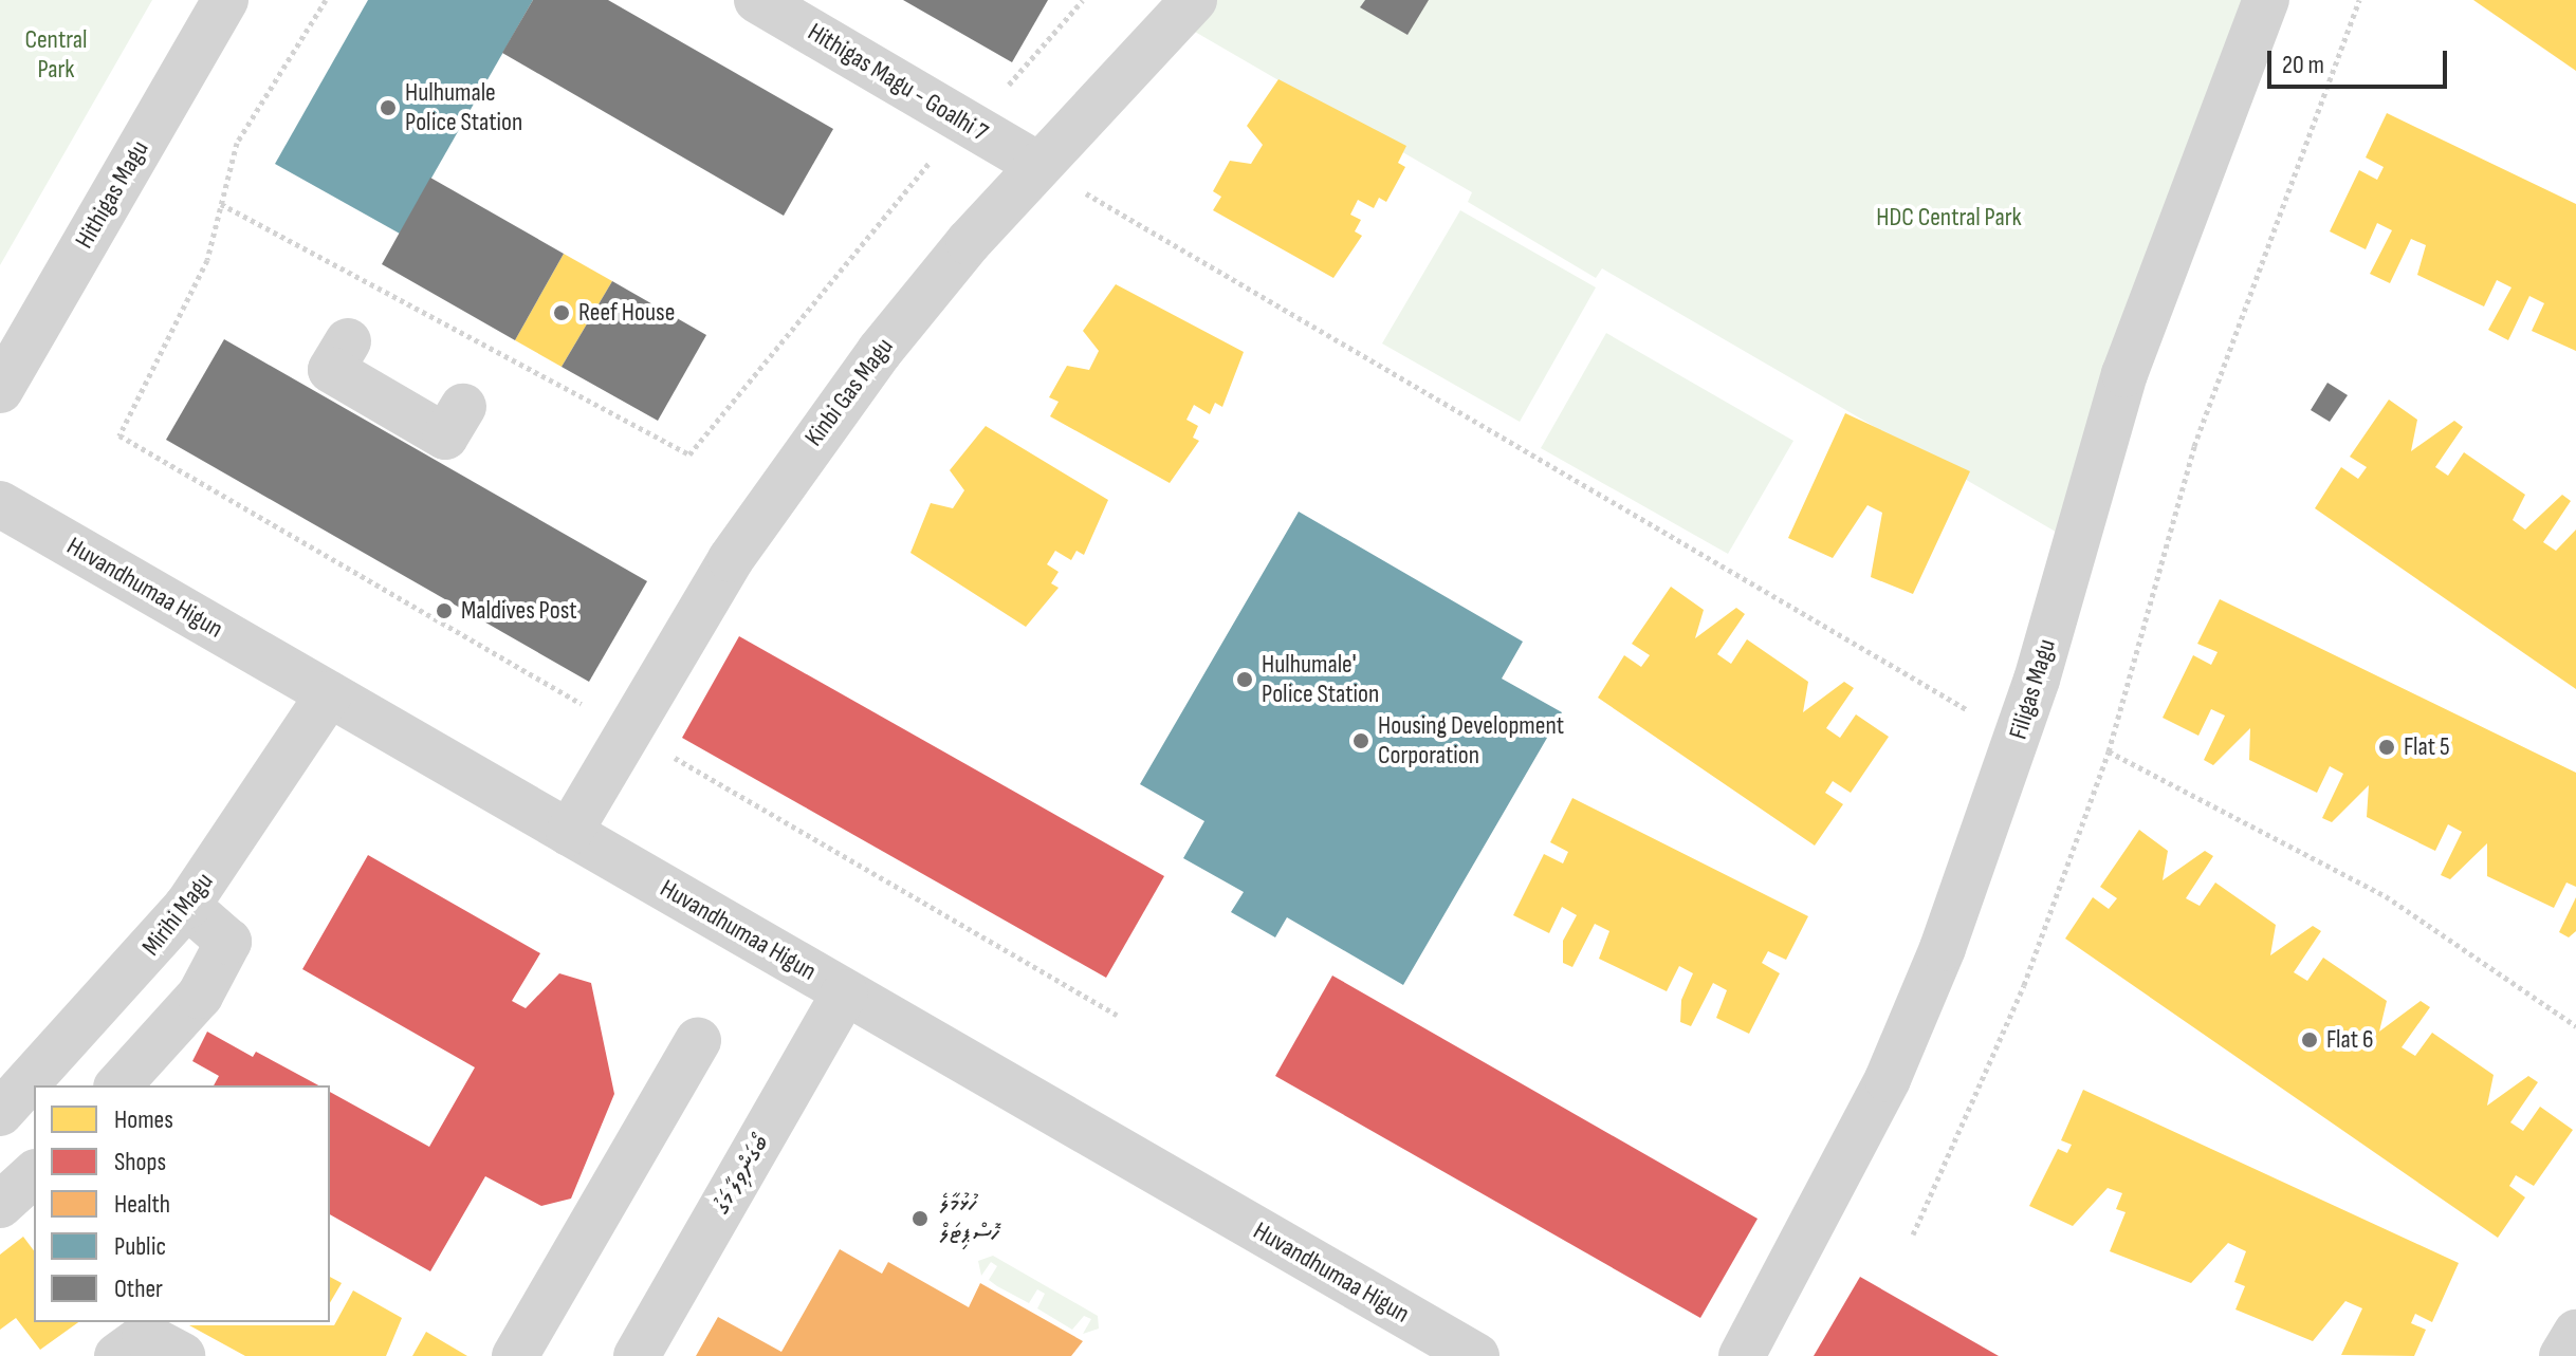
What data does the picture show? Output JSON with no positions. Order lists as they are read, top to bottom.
{
  "streets": {
    "street": [
      "Hithigas Magu - Goalhi 7",
      "Hithigas Magu",
      "Kinbi Gas Magu",
      "Huvandhumaa Higun",
      "Filigas Magu",
      "Mirihi Magu",
      "ބޯގަންވިލާ މަގު"
    ]
  },
  "crossings": [
    ["Hithigas Magu - Goalhi 7", "Kinbi Gas Magu"],
    ["Kinbi Gas Magu", "Huvandhumaa Higun"],
    ["Huvandhumaa Higun", "Mirihi Magu"],
    ["Huvandhumaa Higun", "ބޯގަންވިލާ މަގު"]
  ],
  "parks": ["Central Park", "HDC Central Park"],
  "places": [
    "Hulhumale Police Station",
    "Reef House",
    "Maldives Post",
    "Hulhumale' Police Station",
    "Housing Development Corporation",
    "Flat 5",
    "Flat 6",
    "ހުޅުމާލެ ހޮސްޕިޓަލް"
  ],
  "legend": [
    "Homes",
    "Shops",
    "Health",
    "Public",
    "Other"
  ],
  "scale_bar": "20 m"
}
